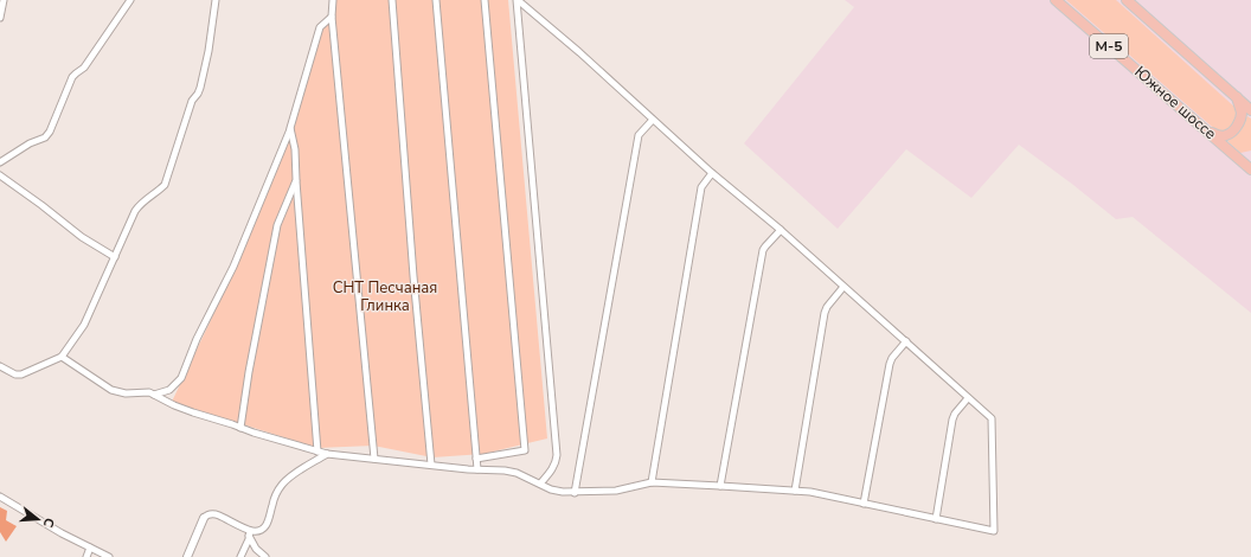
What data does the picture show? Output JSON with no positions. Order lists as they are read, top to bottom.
{
  "streets": {
    "main road": ["М-5", "Южное шоссе"]
  },
  "parks": ["СНТ Песчаная Глинка"],
  "north": "right"
}
